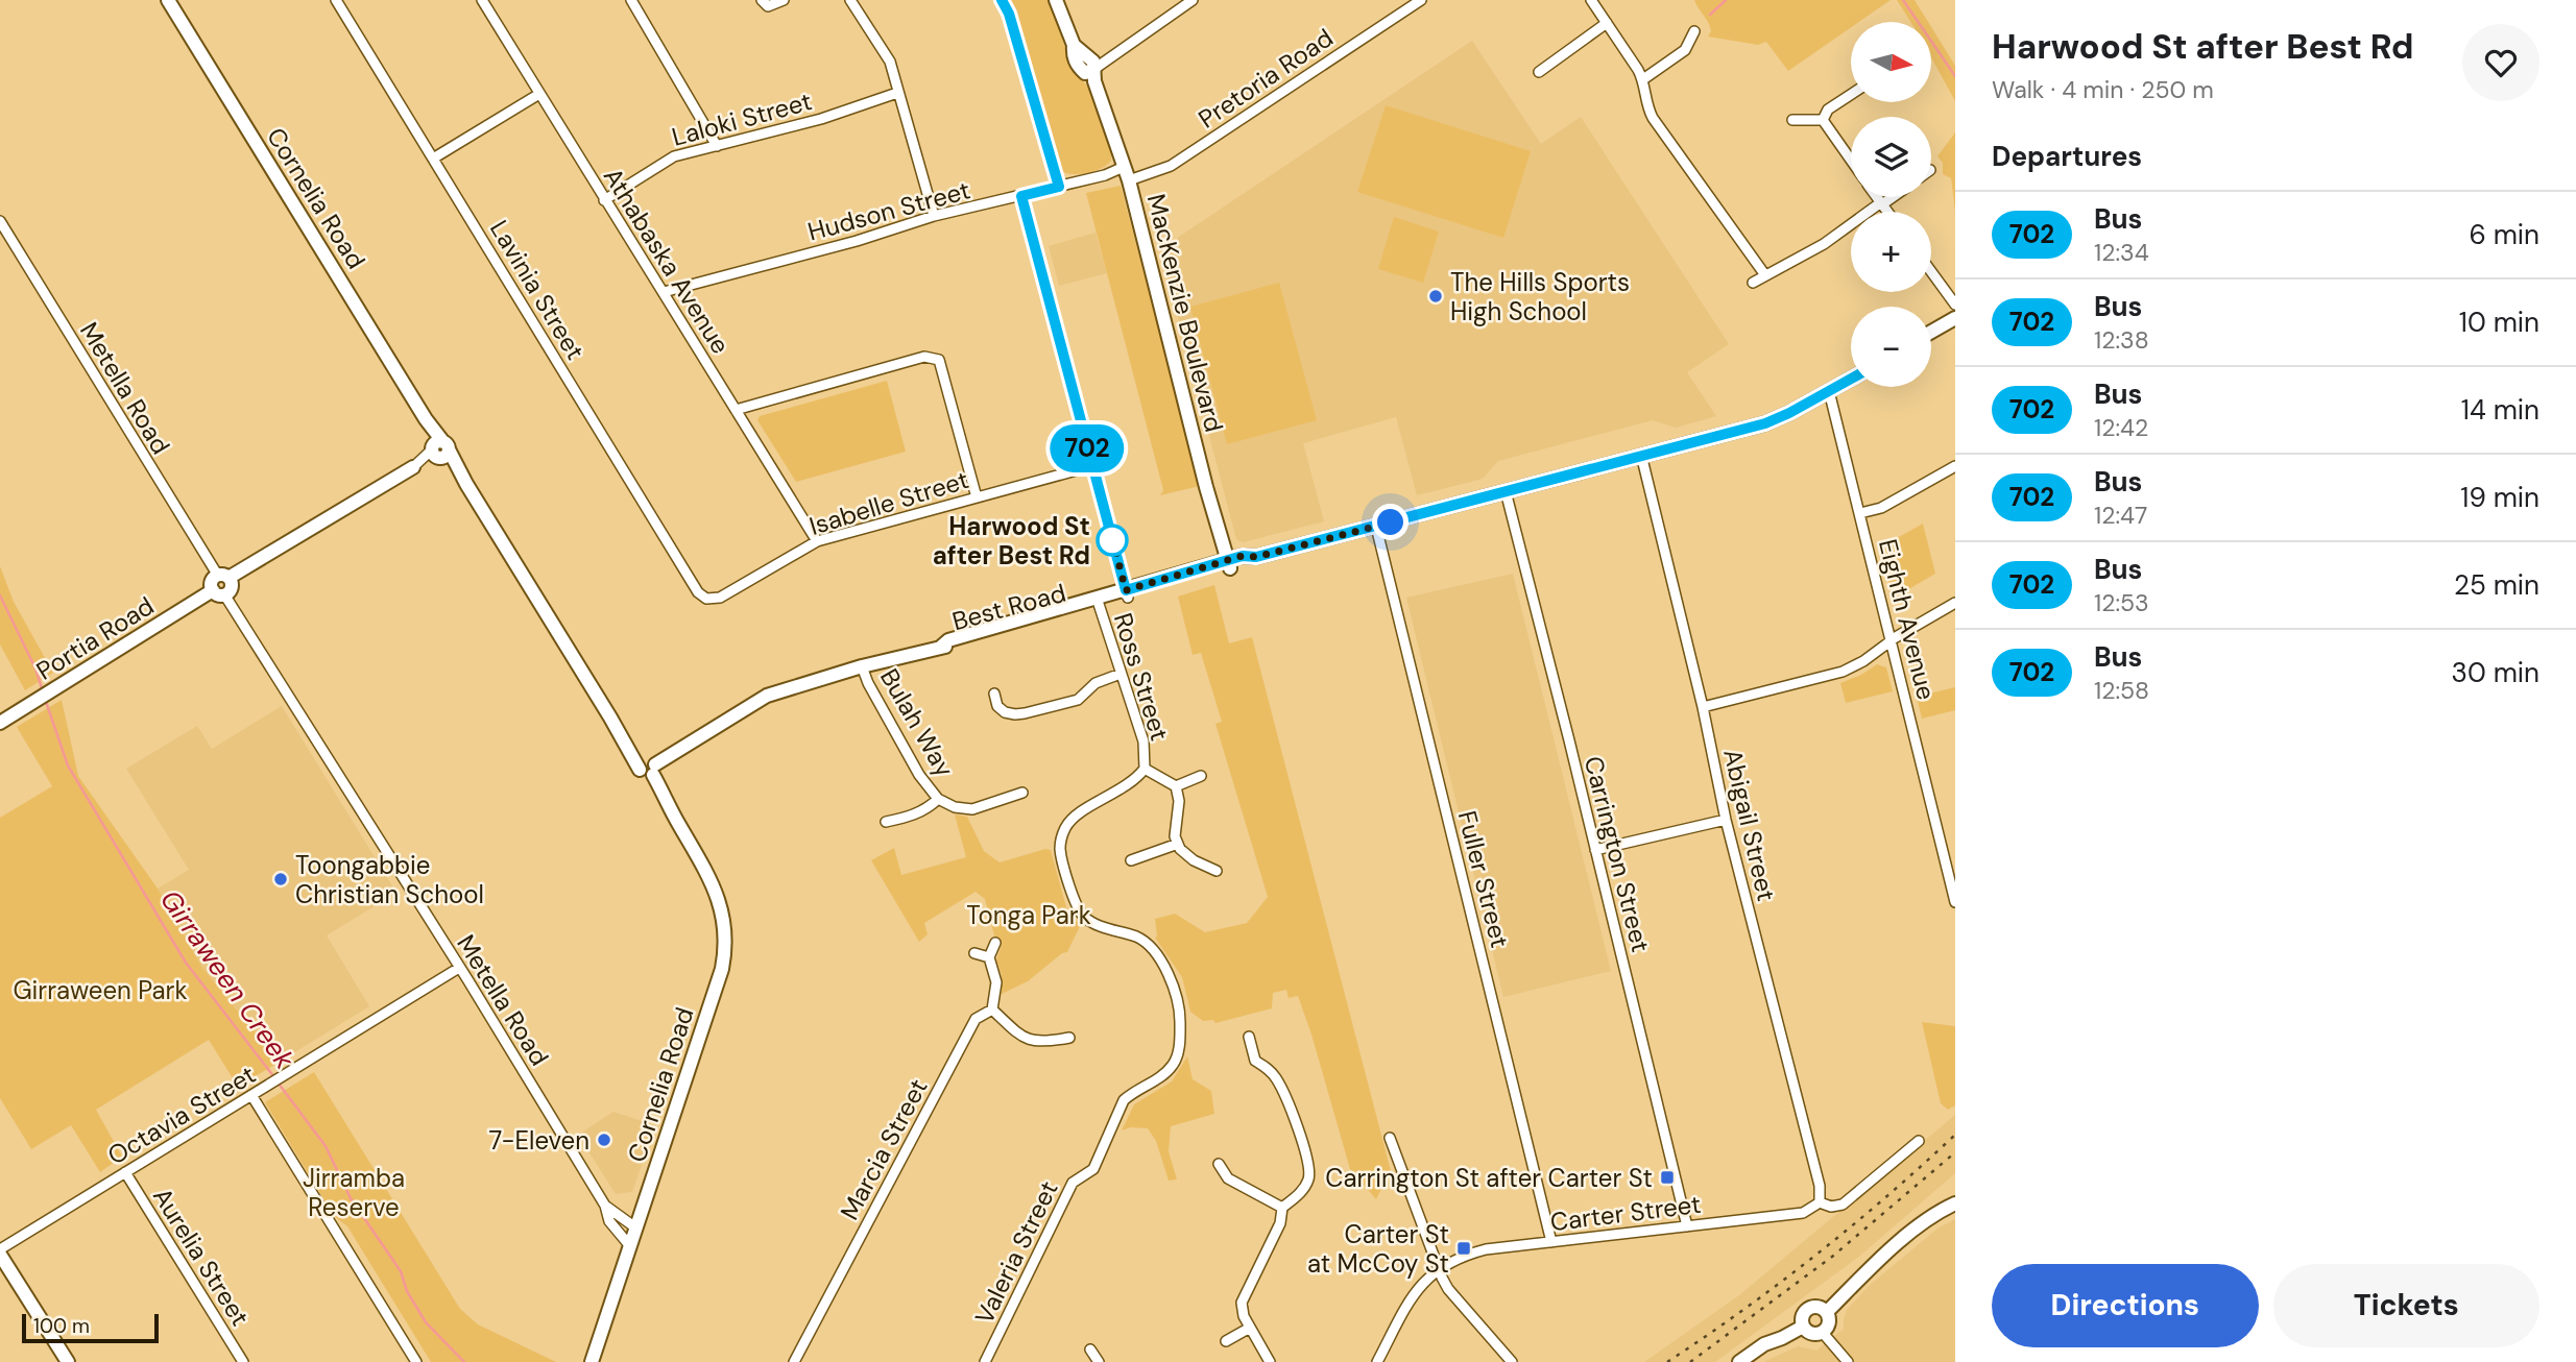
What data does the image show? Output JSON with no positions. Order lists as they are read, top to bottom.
{
  "streets": {
    "main road": [
      "Cornelia Road",
      "MacKenzie Boulevard",
      "Best Road",
      "Portia Road"
    ],
    "street": [
      "Pretoria Road",
      "Laloki Street",
      "Hudson Street",
      "Athabaska Avenue",
      "Lavinia Street",
      "Metella Road",
      "Isabelle Street",
      "Eighth Avenue",
      "Ross Street",
      "Bulah Way",
      "Abigail Street",
      "Carrington Street",
      "Fuller Street",
      "Octavia Street",
      "Marcia Street",
      "Carter Street",
      "Valeria Street",
      "Aurelia Street"
    ]
  },
  "crossings": [
    ["Pretoria Road", "Hudson Street"],
    ["Pretoria Road", "MacKenzie Boulevard"],
    ["Laloki Street", "Athabaska Avenue"],
    ["Cornelia Road", "Metella Road"],
    ["Cornelia Road", "Best Road"],
    ["Hudson Street", "Athabaska Avenue"],
    ["Hudson Street", "MacKenzie Boulevard"],
    ["Athabaska Avenue", "Isabelle Street"],
    ["Lavinia Street", "Isabelle Street"],
    ["MacKenzie Boulevard", "Best Road"],
    ["Metella Road", "Portia Road"],
    ["Metella Road", "Octavia Street"],
    ["Best Road", "Eighth Avenue"],
    ["Best Road", "Ross Street"],
    ["Best Road", "Bulah Way"],
    ["Best Road", "Abigail Street"],
    ["Best Road", "Carrington Street"],
    ["Best Road", "Fuller Street"],
    ["Ross Street", "Valeria Street"],
    ["Abigail Street", "Carter Street"],
    ["Carrington Street", "Carter Street"],
    ["Fuller Street", "Carter Street"],
    ["Octavia Street", "Aurelia Street"]
  ],
  "water": ["Girraween Creek"],
  "parks": ["Tonga Park", "Girraween Park", "Jirramba Reserve"],
  "places": {
    "other": [
      "The Hills Sports High School",
      "Harwood St after Best Rd",
      "Toongabbie Christian School",
      "7-Eleven"
    ],
    "transit": ["Carrington St after Carter St", "Carter St at McCoy St"]
  },
  "lines": ["bus line 702"],
  "scale_bar": "100 m",
  "north": "right",
  "page": {
    "on_map": "702",
    "heading": [
      ["Harwood St after Best Rd", "Walk · 4 min · 250 m"],
      "Departures"
    ],
    "map_buttons": ["+", "−"],
    "list": [
      {
        "mark": "702",
        "name": "Bus",
        "note": "12:34",
        "value": "6 min"
      },
      {
        "mark": "702",
        "name": "Bus",
        "note": "12:38",
        "value": "10 min"
      },
      {
        "mark": "702",
        "name": "Bus",
        "note": "12:42",
        "value": "14 min"
      },
      {
        "mark": "702",
        "name": "Bus",
        "note": "12:47",
        "value": "19 min"
      },
      {
        "mark": "702",
        "name": "Bus",
        "note": "12:53",
        "value": "25 min"
      },
      {
        "mark": "702",
        "name": "Bus",
        "note": "12:58",
        "value": "30 min"
      }
    ],
    "buttons": ["Directions", "Tickets"],
    "scale": "100 m"
  }
}
